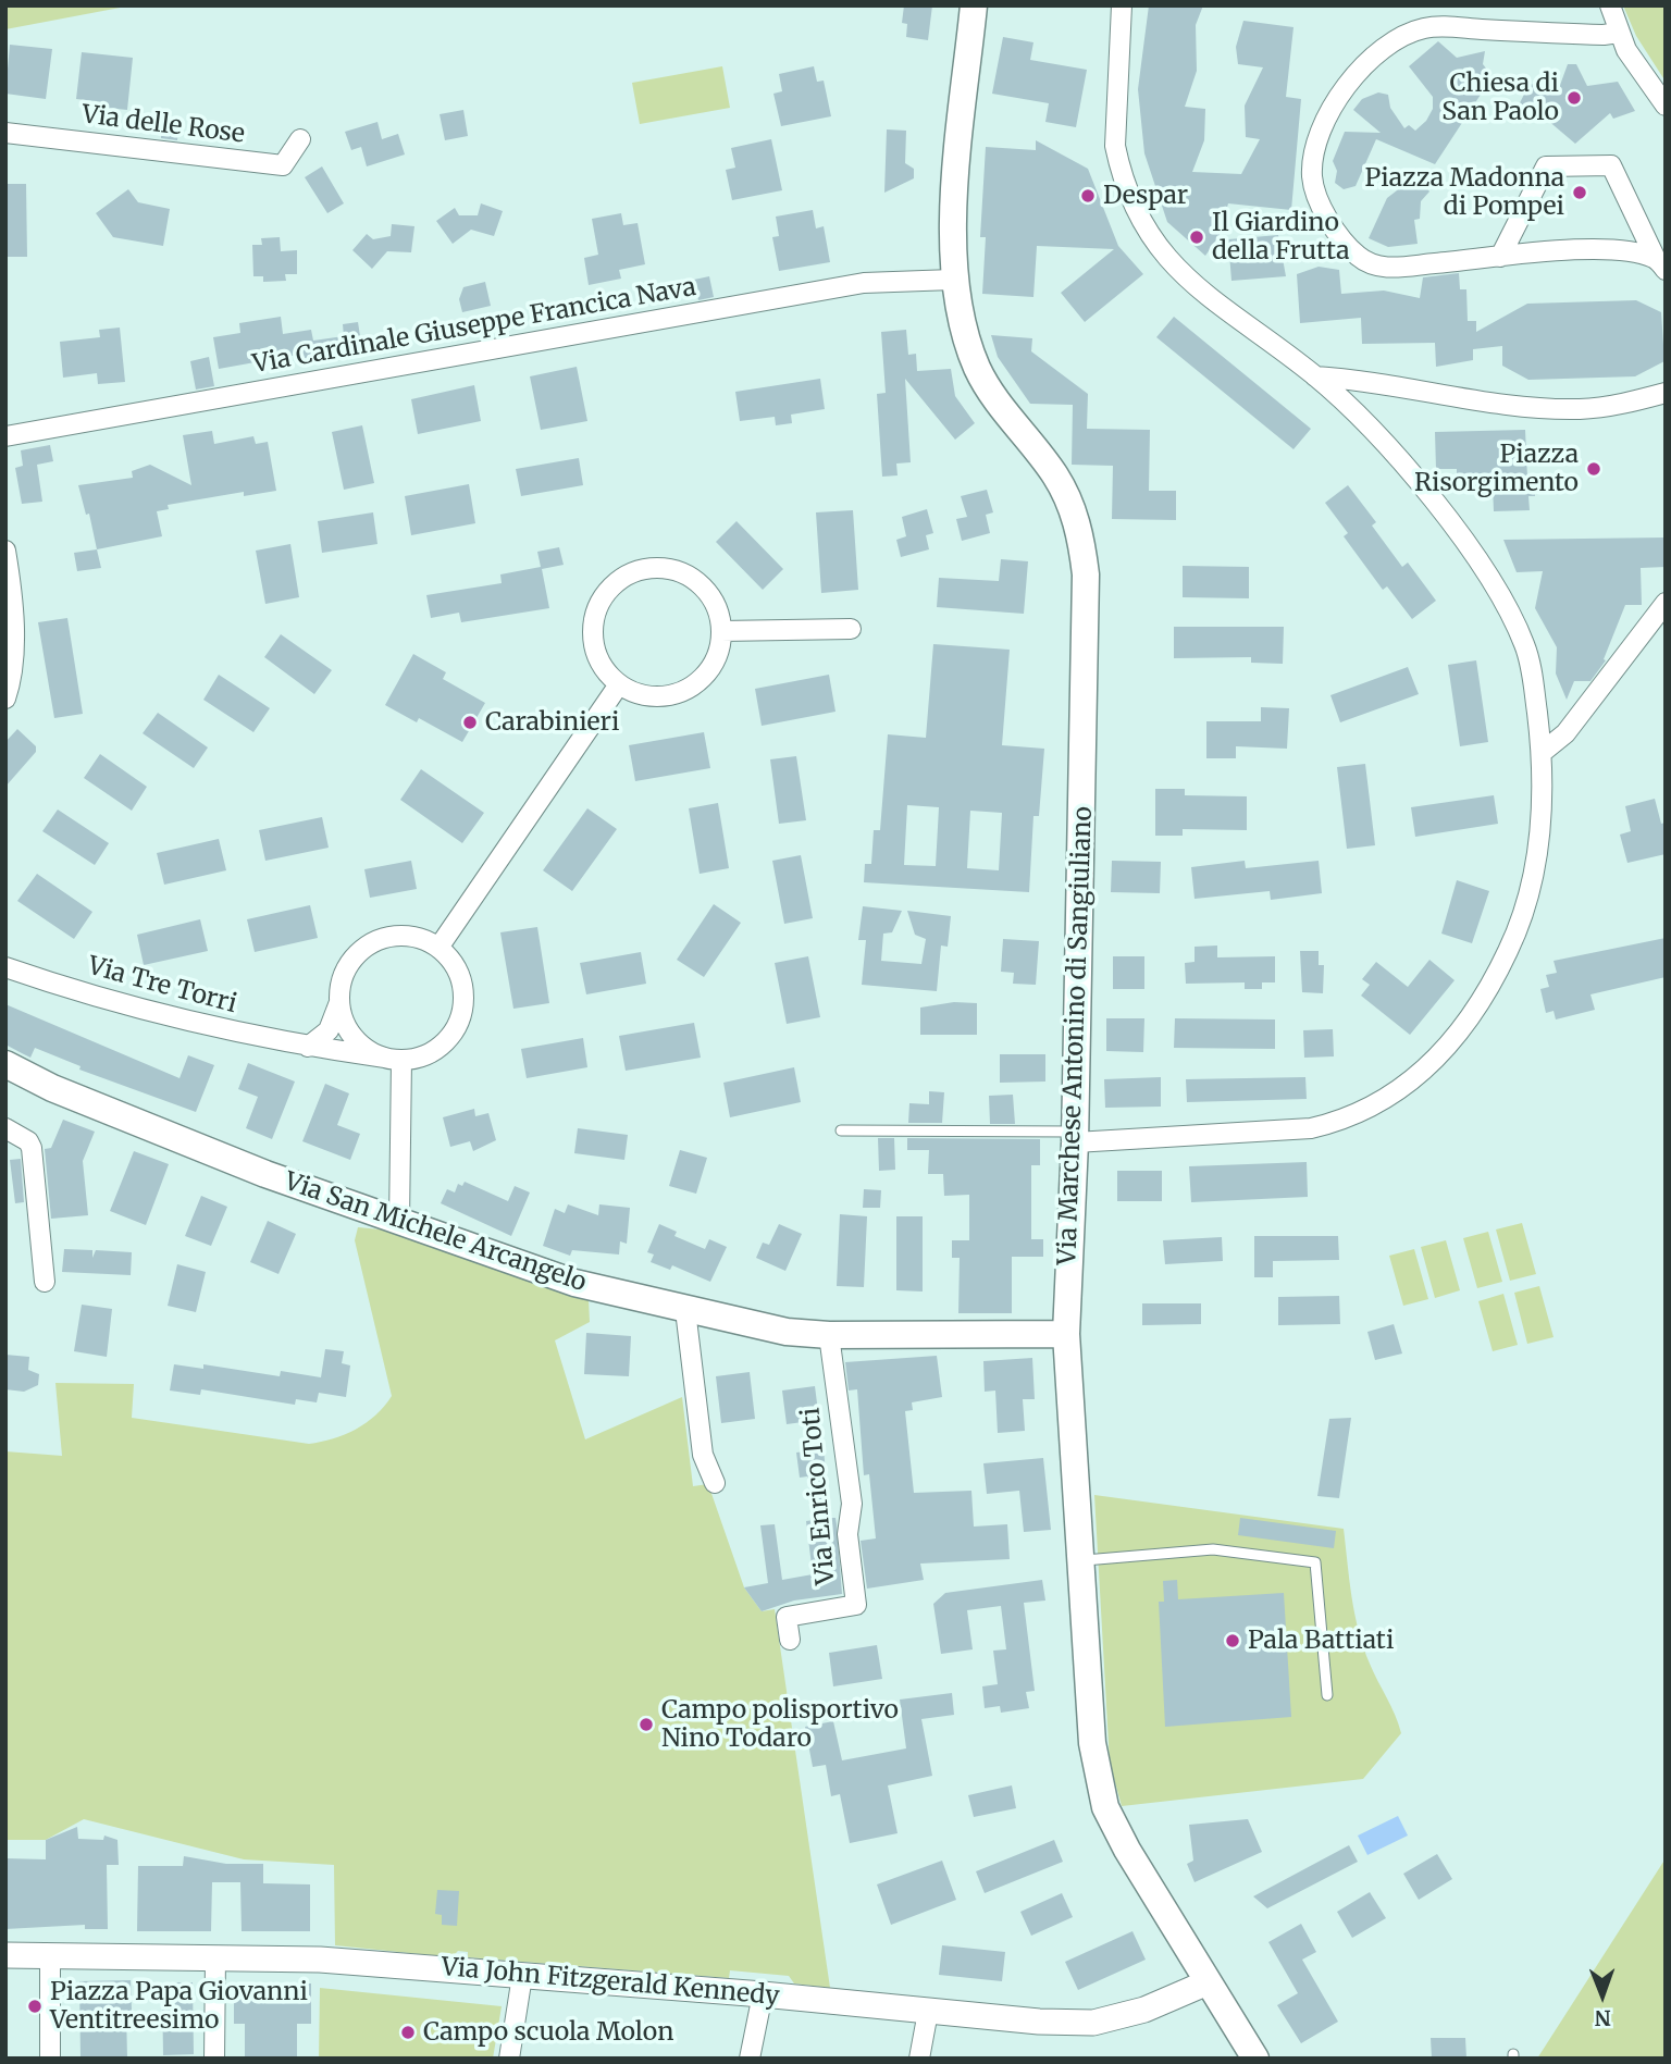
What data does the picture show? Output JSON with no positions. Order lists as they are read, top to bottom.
{
  "streets": {
    "main road": ["Via Marchese Antonino di Sangiuliano", "Via San Michele Arcangelo"],
    "street": [
      "Via delle Rose",
      "Via Cardinale Giuseppe Francica Nava",
      "Via Tre Torri",
      "Via Enrico Toti",
      "Via John Fitzgerald Kennedy"
    ]
  },
  "crossings": [
    ["Via Cardinale Giuseppe Francica Nava", "Via Marchese Antonino di Sangiuliano"],
    ["Via Marchese Antonino di Sangiuliano", "Via San Michele Arcangelo"],
    ["Via Marchese Antonino di Sangiuliano", "Via John Fitzgerald Kennedy"],
    ["Via San Michele Arcangelo", "Via Enrico Toti"]
  ],
  "places": [
    "Chiesa di San Paolo",
    "Piazza Madonna di Pompei",
    "Despar",
    "Il Giardino della Frutta",
    "Piazza Risorgimento",
    "Carabinieri",
    "Pala Battiati",
    "Campo polisportivo Nino Todaro",
    "Piazza Papa Giovanni Ventitreesimo",
    "Campo scuola Molon"
  ],
  "north": "bottom"
}
